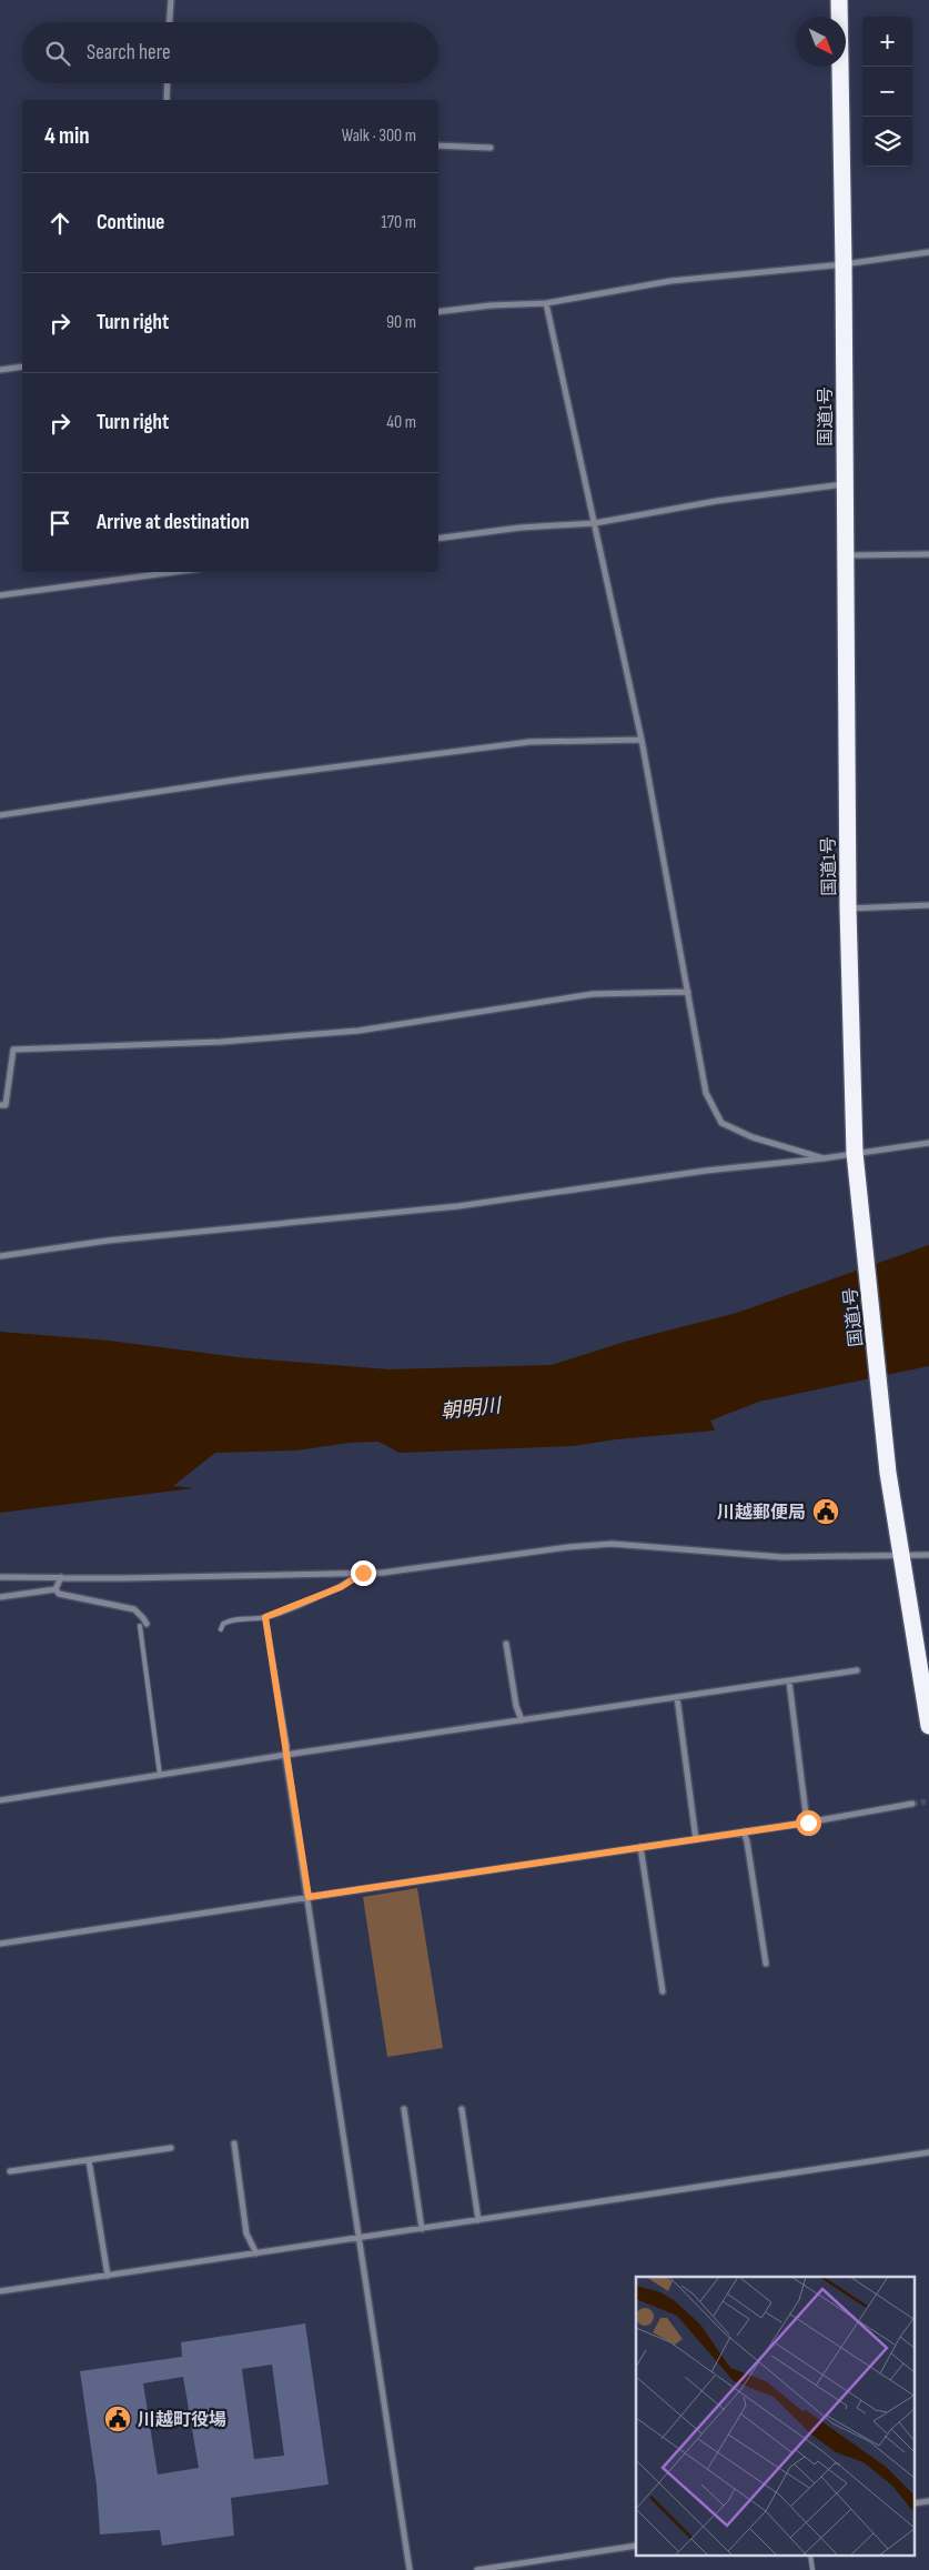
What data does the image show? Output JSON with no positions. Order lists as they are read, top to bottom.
{
  "streets": {
    "highway": ["国道1号"]
  },
  "water": ["朝明川"],
  "places": {
    "public building": ["川越郵便局", "川越町役場"]
  },
  "north": "bottom right",
  "page": {
    "map_buttons": ["+", "−"],
    "search": "Search here",
    "heading": ["4 min", "Walk · 300 m"],
    "list": [
      ["Continue", "170 m"],
      ["Turn right", "90 m"],
      ["Turn right", "40 m"],
      "Arrive at destination"
    ]
  }
}
